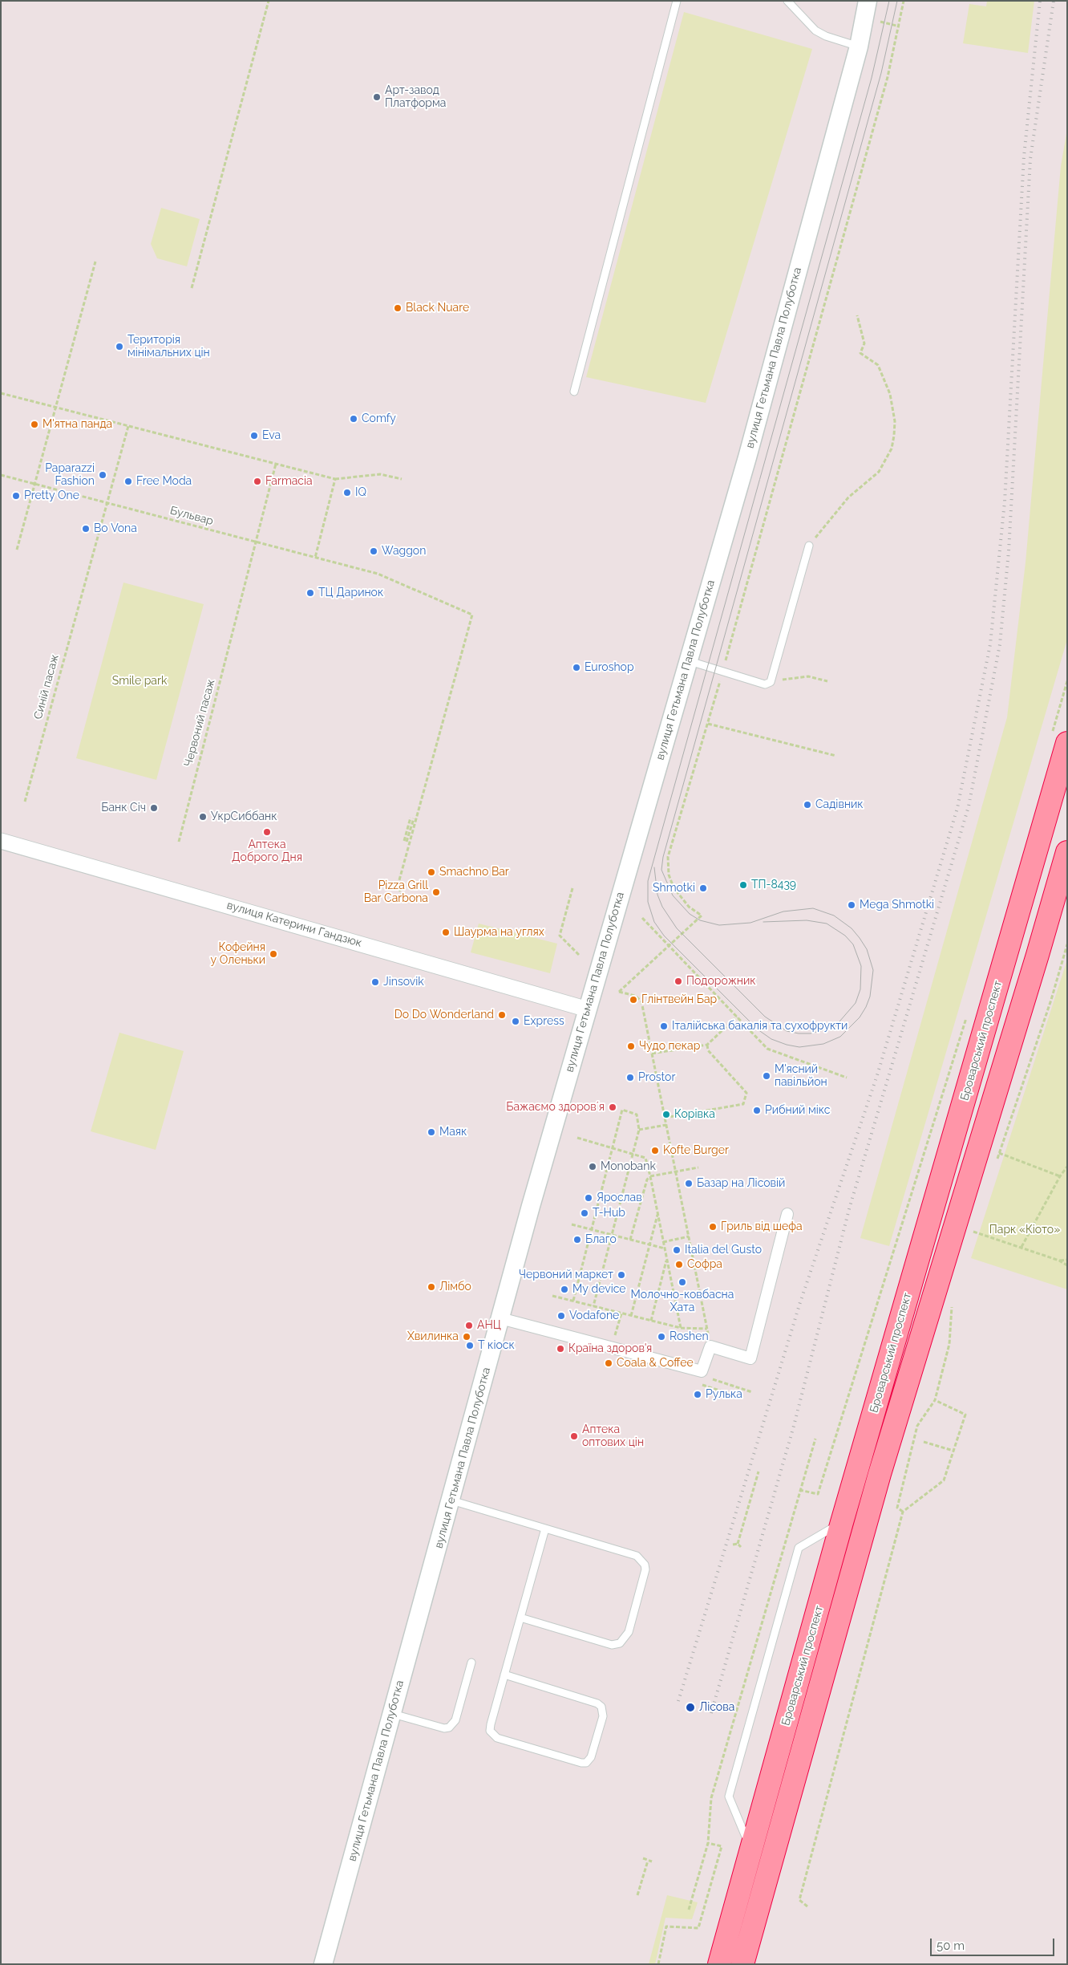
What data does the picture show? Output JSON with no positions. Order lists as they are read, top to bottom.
{
  "streets": {
    "highway": ["Броварський проспект"],
    "street": ["вулиця Гетьмана Павла Полуботка", "вулиця Катерини Гандзюк"],
    "path": ["Бульвар", "Синій пасаж", "Червоний пасаж"]
  },
  "crossings": [
    ["вулиця Гетьмана Павла Полуботка", "вулиця Катерини Гандзюк"],
    ["Бульвар", "Синій пасаж"],
    ["Бульвар", "Червоний пасаж"]
  ],
  "parks": ["Smile park", "Парк «Кіото»"],
  "places": [
    "Арт-завод Платформа",
    "Black Nuare",
    "Територія мінімальних цін",
    "Comfy",
    "М'ятна панда",
    "Eva",
    "Paparazzi Fashion",
    "Free Moda",
    "Farmacia",
    "IQ",
    "Pretty One",
    "Bo Vona",
    "Waggon",
    "ТЦ Даринок",
    "Euroshop",
    "Садівник",
    "Банк Січ",
    "УкрСиббанк",
    "Аптека Доброго Дня",
    "Smachno Bar",
    "ТП-8439",
    "Shmotki",
    "Pizza Grill Bar Carbona",
    "Mega Shmotki",
    "Шаурма на углях",
    "Кофейня у Оленьки",
    "Подорожник",
    "Jinsovik",
    "Глінтвейн Бар",
    "Do Do Wonderland",
    "Express",
    "Італійська бакалія та сухофрукти",
    "Чудо пекар",
    "М'ясний павільйон",
    "Prostor",
    "Бажаємо здоровʼя",
    "Рибний мікс",
    "Корівка",
    "Маяк",
    "Kofte Burger",
    "Monobank",
    "Базар на Лісовій",
    "Ярослав",
    "T-Hub",
    "Гриль від шефа",
    "Благо",
    "Italia del Gusto",
    "Софра",
    "Червоний маркет",
    "Молочно-ковбасна Хата",
    "Лімбо",
    "My device",
    "Vodafone",
    "АНЦ",
    "Хвилинка",
    "Roshen",
    "Т кіоск",
    "Країна здоров'я",
    "Coala & Coffee",
    "Рулька",
    "Аптека оптових цін",
    "Лісова"
  ],
  "scale_bar": "50 m"
}
